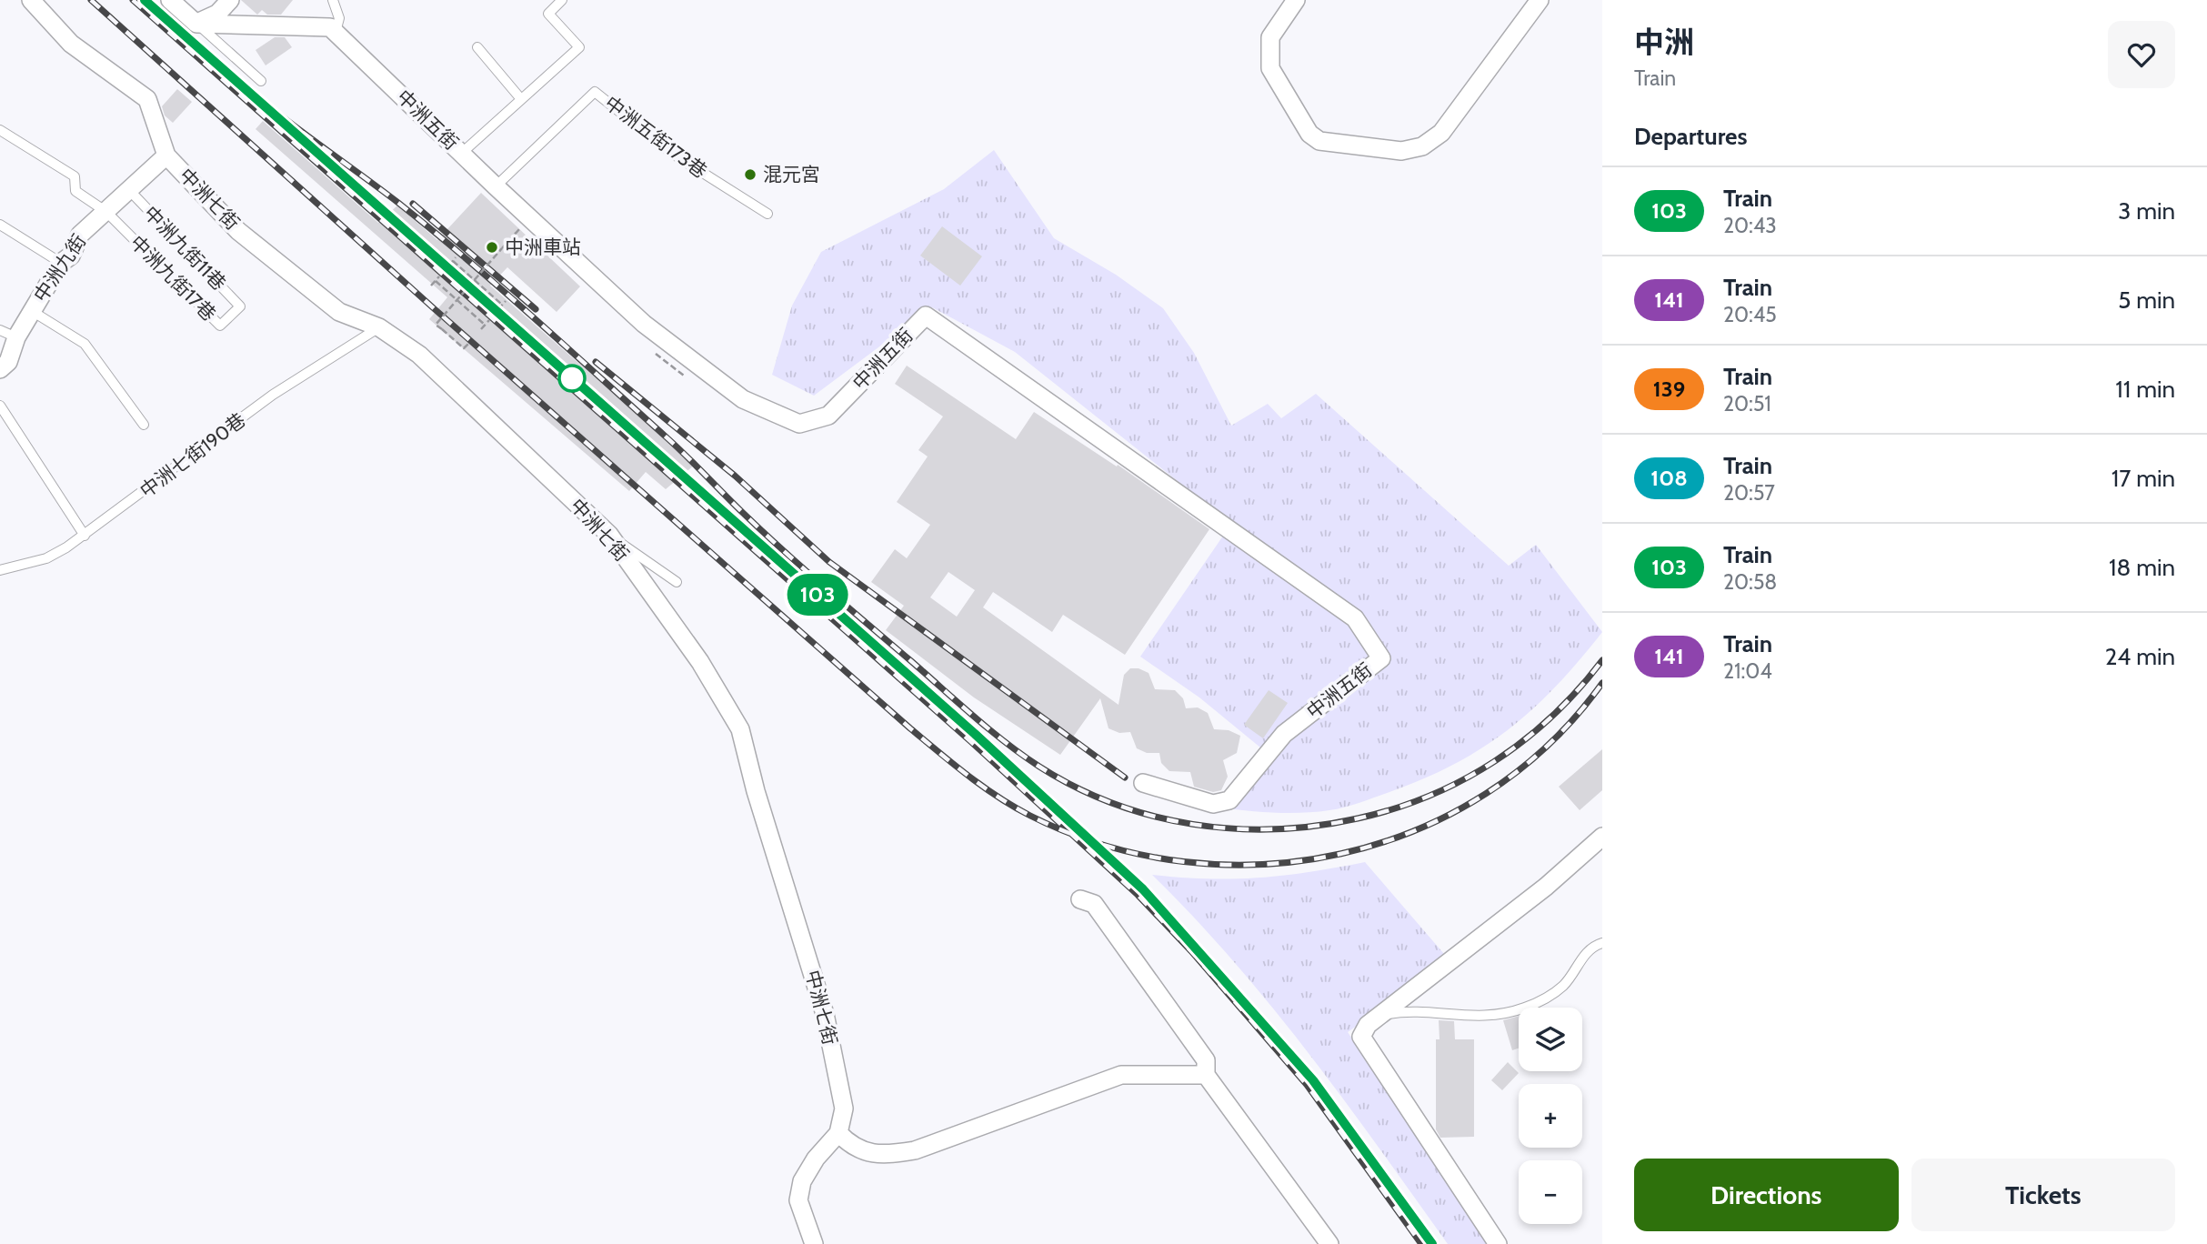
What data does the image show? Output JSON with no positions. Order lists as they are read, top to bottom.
{
  "streets": {
    "street": ["中洲五街", "中洲七街", "中洲九街"],
    "lane": [
      "中洲五街173巷",
      "中洲九街11巷",
      "中洲九街17巷",
      "中洲七街190巷"
    ]
  },
  "crossings": [
    ["中洲五街", "中洲五街173巷"],
    ["中洲七街", "中洲九街"],
    ["中洲七街", "中洲七街190巷"],
    ["中洲九街11巷", "中洲九街"],
    ["中洲九街11巷", "中洲九街17巷"],
    ["中洲九街", "中洲九街17巷"]
  ],
  "places": ["混元宮", "中洲車站"],
  "page": {
    "on_map": "103",
    "heading": [
      ["中洲", "Train"],
      "Departures"
    ],
    "list": [
      {
        "mark": "103",
        "name": "Train",
        "note": "20:43",
        "value": "3 min"
      },
      {
        "mark": "141",
        "name": "Train",
        "note": "20:45",
        "value": "5 min"
      },
      {
        "mark": "139",
        "name": "Train",
        "note": "20:51",
        "value": "11 min"
      },
      {
        "mark": "108",
        "name": "Train",
        "note": "20:57",
        "value": "17 min"
      },
      {
        "mark": "103",
        "name": "Train",
        "note": "20:58",
        "value": "18 min"
      },
      {
        "mark": "141",
        "name": "Train",
        "note": "21:04",
        "value": "24 min"
      }
    ],
    "map_buttons": ["+", "−"],
    "buttons": ["Directions", "Tickets"]
  }
}
